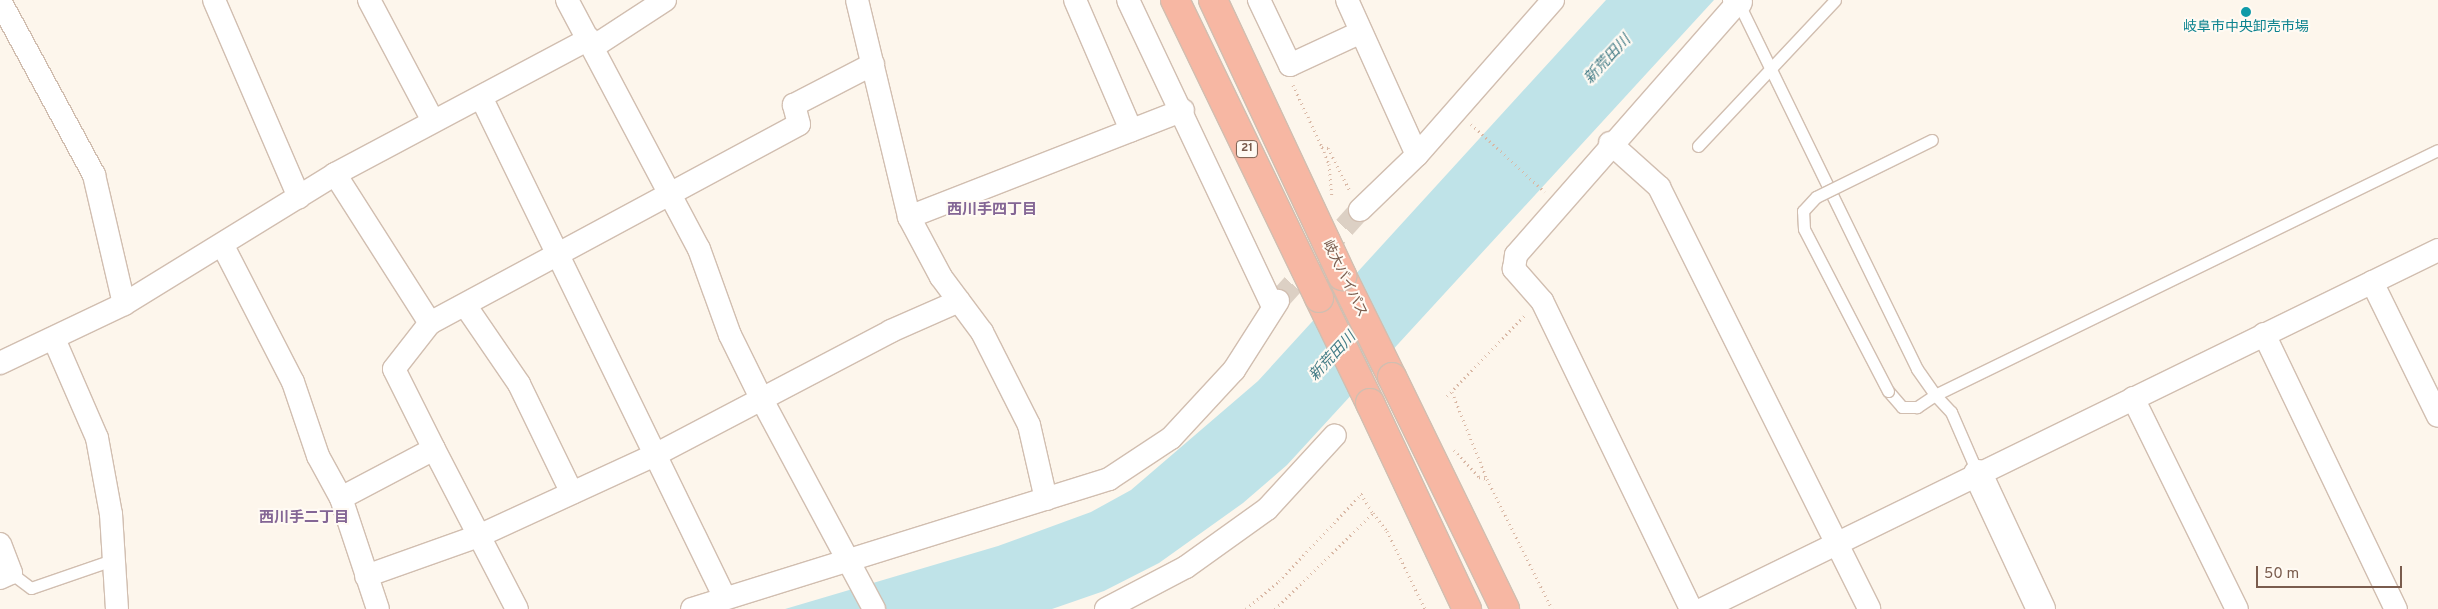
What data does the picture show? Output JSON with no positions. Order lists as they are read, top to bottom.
{
  "streets": {
    "highway": ["21", "岐大バイパス"]
  },
  "districts": ["西川手四丁目", "西川手二丁目"],
  "water": ["新荒田川"],
  "places": ["岐阜市中央卸売市場"],
  "scale_bar": "50 m"
}
